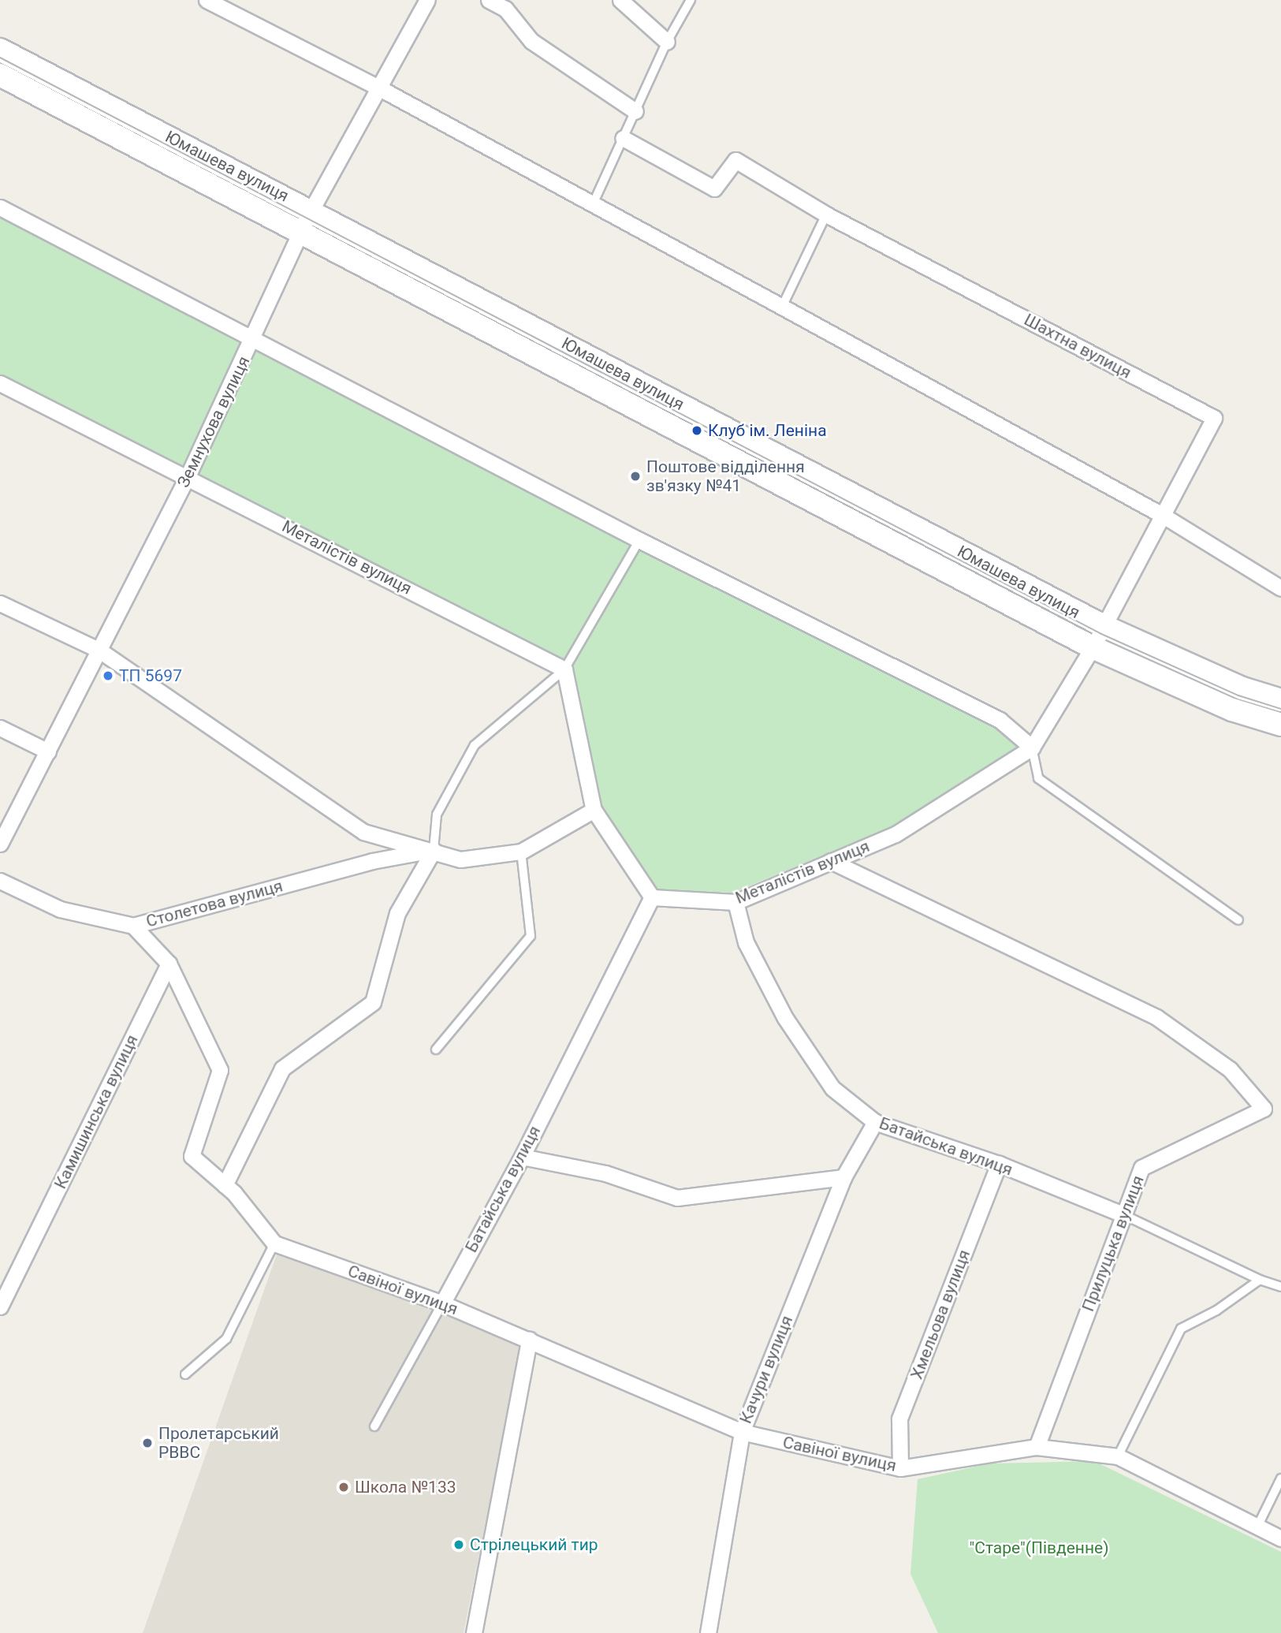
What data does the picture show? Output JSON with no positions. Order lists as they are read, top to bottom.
{
  "streets": {
    "main road": ["Юмашева вулиця"],
    "street": [
      "Шахтна вулиця",
      "Земнухова вулиця",
      "Металістів вулиця",
      "Столетова вулиця",
      "Камишинська вулиця",
      "Батайська вулиця",
      "Прилуцька вулиця",
      "Савіної вулиця",
      "Хмельова вулиця",
      "Качури вулиця"
    ]
  },
  "crossings": [
    ["Юмашева вулиця", "Шахтна вулиця"],
    ["Юмашева вулиця", "Земнухова вулиця"],
    ["Шахтна вулиця", "Металістів вулиця"],
    ["Земнухова вулиця", "Металістів вулиця"],
    ["Металістів вулиця", "Батайська вулиця"],
    ["Металістів вулиця", "Прилуцька вулиця"],
    ["Батайська вулиця", "Прилуцька вулиця"],
    ["Батайська вулиця", "Савіної вулиця"],
    ["Батайська вулиця", "Хмельова вулиця"],
    ["Батайська вулиця", "Качури вулиця"],
    ["Прилуцька вулиця", "Савіної вулиця"],
    ["Савіної вулиця", "Хмельова вулиця"],
    ["Савіної вулиця", "Качури вулиця"]
  ],
  "parks": ["\"Старе\"(Південне)"],
  "places": [
    "Клуб ім. Леніна",
    "Поштове відділення зв'язку №41",
    "ТП 5697",
    "Пролетарський РВВС",
    "Школа №133",
    "Стрілецький тир"
  ]
}
